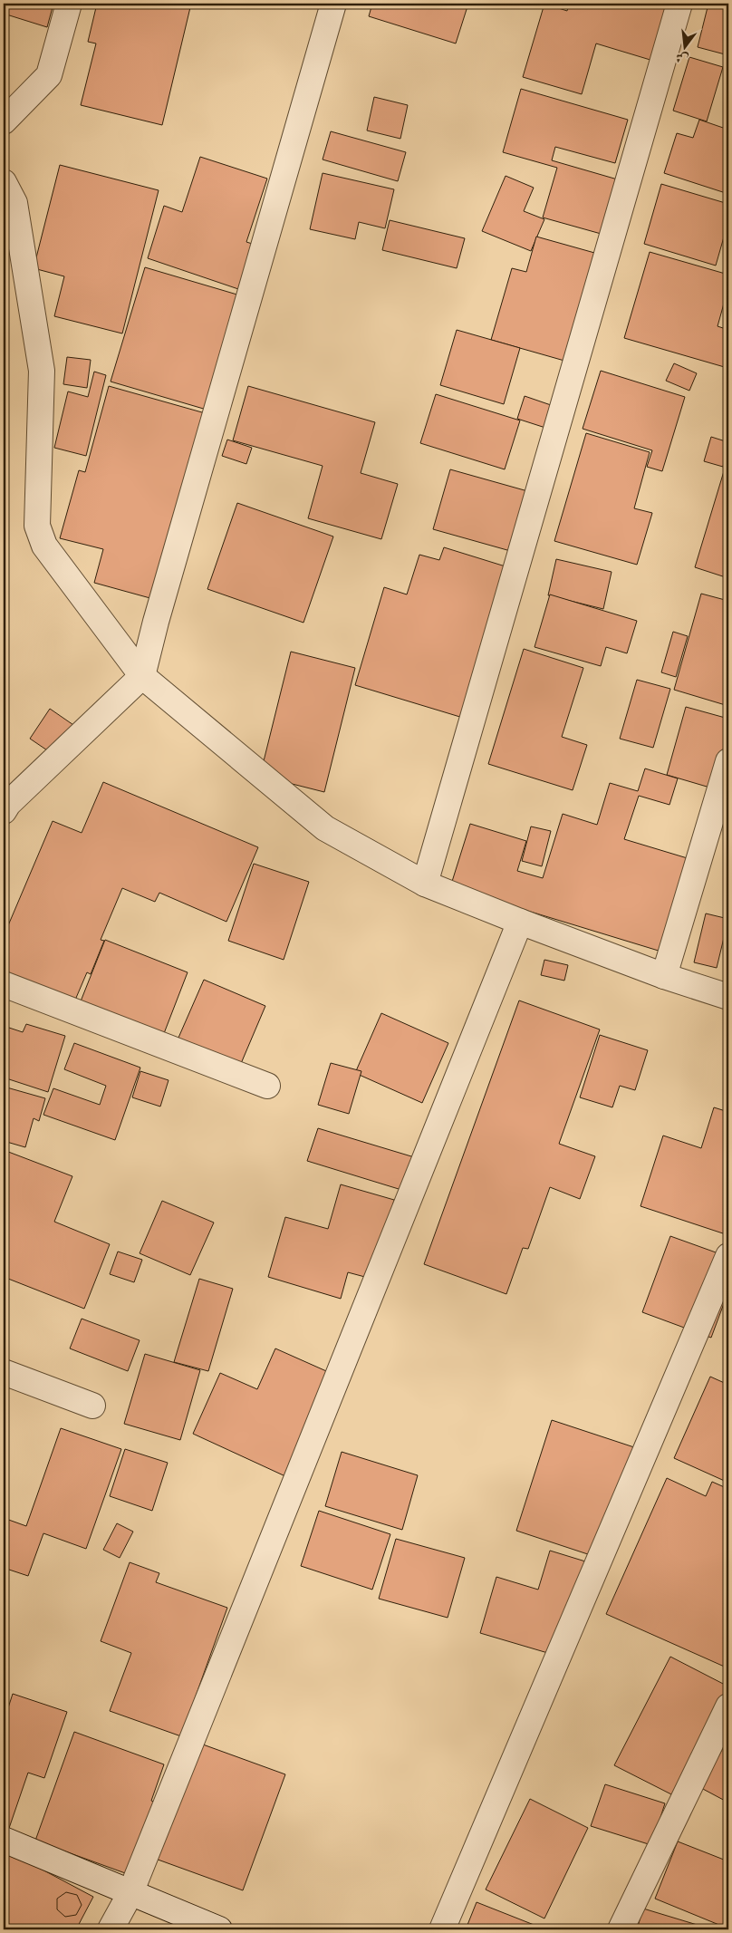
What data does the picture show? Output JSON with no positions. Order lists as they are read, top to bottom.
{
  "north": "bottom"
}
